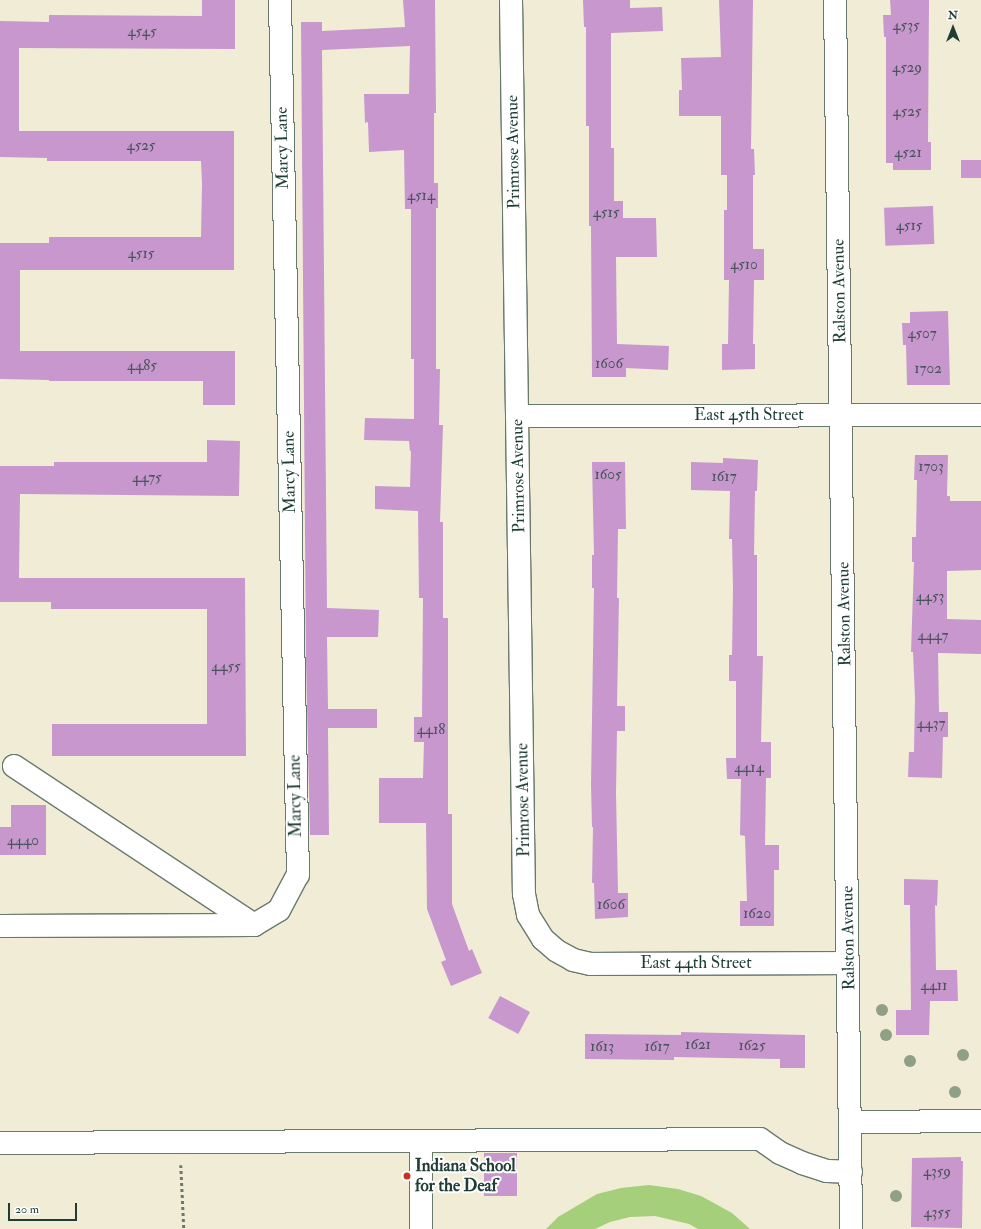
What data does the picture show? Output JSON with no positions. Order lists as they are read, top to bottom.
{
  "streets": {
    "street": [
      "Marcy Lane",
      "Primrose Avenue",
      "Ralston Avenue",
      "East 45th Street",
      "East 44th Street"
    ]
  },
  "crossings": [
    ["Primrose Avenue", "East 45th Street"],
    ["Primrose Avenue", "East 44th Street"],
    ["Ralston Avenue", "East 45th Street"],
    ["Ralston Avenue", "East 44th Street"]
  ],
  "places": ["Indiana School for the Deaf"],
  "house_numbers": [
    "4535",
    "4545",
    "4529",
    "4525",
    "4525",
    "4521",
    "4514",
    "4515",
    "4515",
    "4515",
    "4510",
    "4507",
    "1606",
    "4485",
    "1702",
    "1703",
    "1605",
    "1617",
    "4475",
    "4453",
    "4447",
    "4455",
    "4437",
    "4418",
    "4414",
    "4440",
    "1606",
    "1620",
    "4411",
    "1621",
    "1625",
    "1613",
    "1617",
    "4359",
    "4355"
  ],
  "scale_bar": "20 m",
  "north": "top"
}
